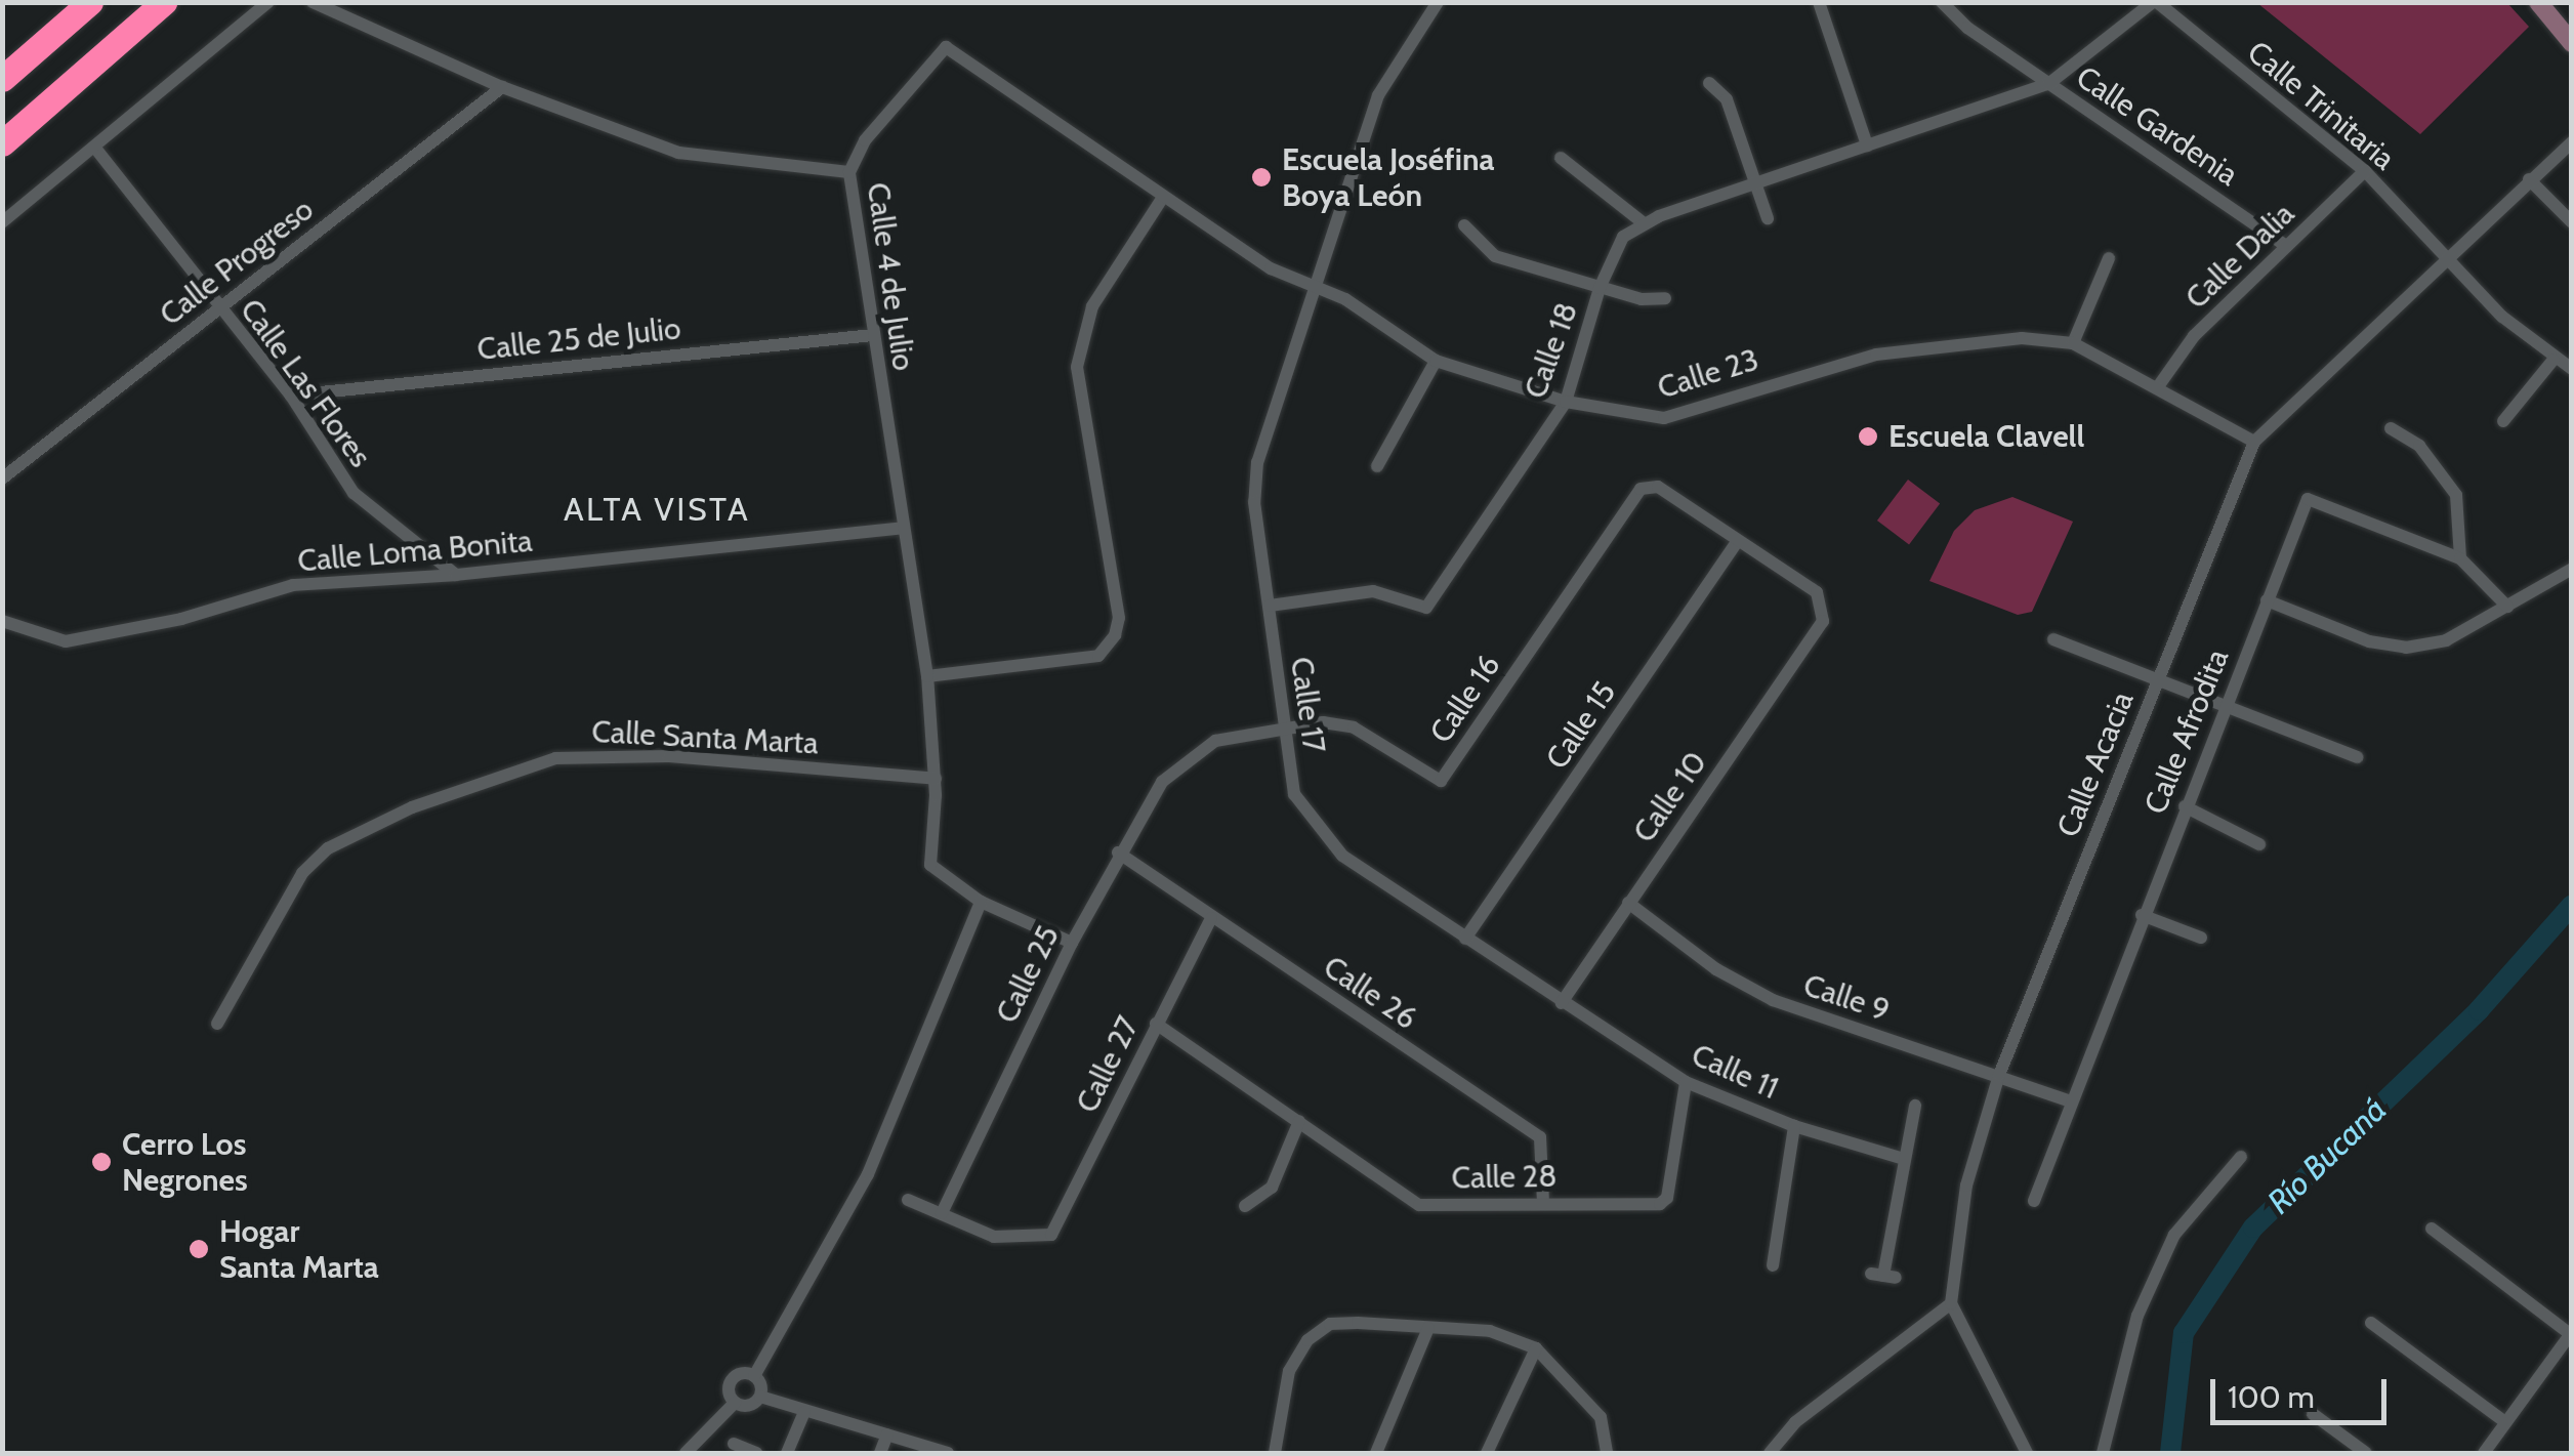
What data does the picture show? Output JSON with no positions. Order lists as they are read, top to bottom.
{
  "streets": {
    "street": [
      "Calle Trinitaria",
      "Calle Gardenia",
      "Calle Dalia",
      "Calle Progreso",
      "Calle 4 de Julio",
      "Calle 25 de Julio",
      "Calle 18",
      "Calle 23",
      "Calle Las Flores",
      "Calle Loma Bonita",
      "Calle 16",
      "Calle 17",
      "Calle 15",
      "Calle Afrodita",
      "Calle Santa Marta",
      "Calle Acacia",
      "Calle 10",
      "Calle 25",
      "Calle 26",
      "Calle 9",
      "Calle 27",
      "Calle 11",
      "Calle 28"
    ]
  },
  "crossings": [
    ["Calle Trinitaria", "Calle Dalia"],
    ["Calle Trinitaria", "Calle 18"],
    ["Calle Trinitaria", "Calle Acacia"],
    ["Calle Gardenia", "Calle Dalia"],
    ["Calle Gardenia", "Calle 18"],
    ["Calle Progreso", "Calle Las Flores"],
    ["Calle 4 de Julio", "Calle 25 de Julio"],
    ["Calle 4 de Julio", "Calle 23"],
    ["Calle 4 de Julio", "Calle Loma Bonita"],
    ["Calle 4 de Julio", "Calle 17"],
    ["Calle 4 de Julio", "Calle Santa Marta"],
    ["Calle 25 de Julio", "Calle Las Flores"],
    ["Calle 18", "Calle 23"],
    ["Calle 18", "Calle 17"],
    ["Calle 23", "Calle 17"],
    ["Calle Las Flores", "Calle Loma Bonita"],
    ["Calle 16", "Calle 17"],
    ["Calle 16", "Calle 15"],
    ["Calle 16", "Calle 10"],
    ["Calle 16", "Calle 25"],
    ["Calle 17", "Calle 15"],
    ["Calle 17", "Calle 10"],
    ["Calle 17", "Calle 25"],
    ["Calle 17", "Calle 11"],
    ["Calle 15", "Calle 10"],
    ["Calle Afrodita", "Calle 9"],
    ["Calle Acacia", "Calle 9"],
    ["Calle 10", "Calle 9"],
    ["Calle 10", "Calle 11"],
    ["Calle 25", "Calle 26"],
    ["Calle 25", "Calle 27"],
    ["Calle 26", "Calle 27"],
    ["Calle 26", "Calle 28"],
    ["Calle 27", "Calle 28"],
    ["Calle 11", "Calle 28"]
  ],
  "districts": ["ALTA VISTA"],
  "water": ["Río Bucaná"],
  "places": [
    "Escuela Joséfina Boya León",
    "Escuela Clavell",
    "Cerro Los Negrones",
    "Hogar Santa Marta"
  ],
  "scale_bar": "100 m"
}
